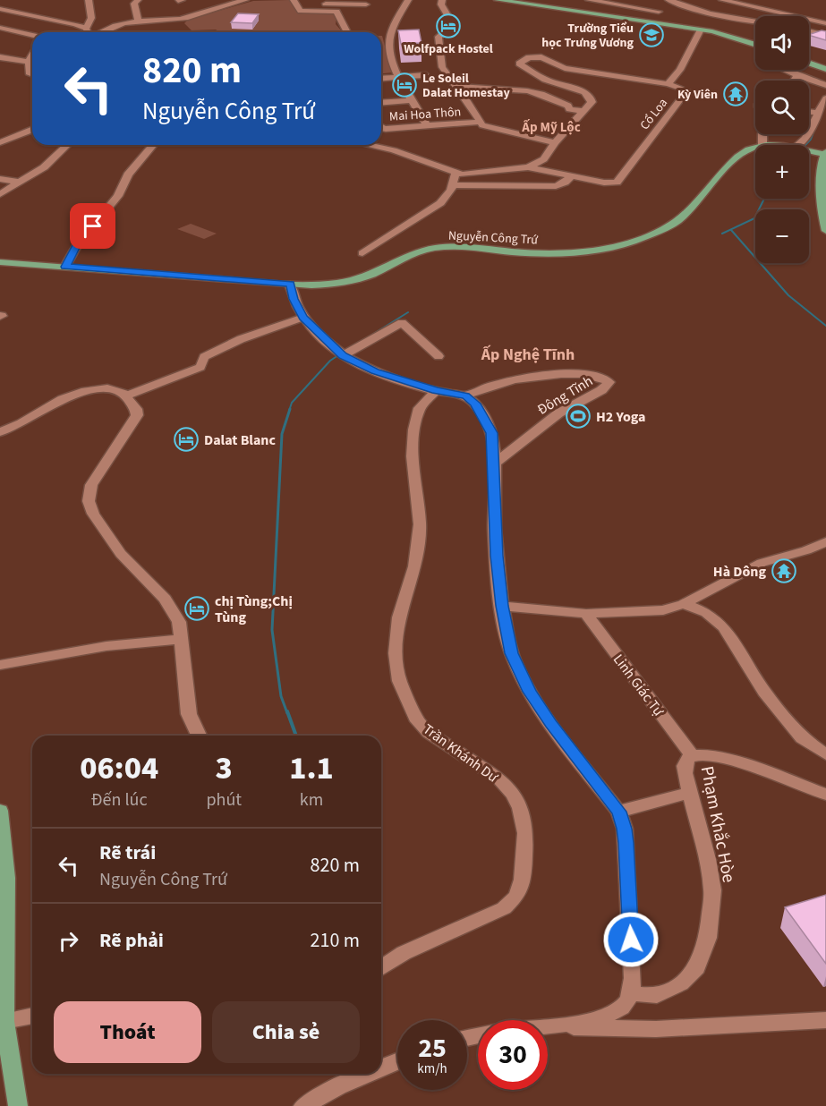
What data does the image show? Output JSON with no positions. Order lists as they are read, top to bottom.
{
  "streets": {
    "main road": ["Nguyễn Công Trứ"],
    "street": [
      "Mai Hoa Thôn",
      "Cổ Loa",
      "Đông Tĩnh",
      "Linh Giác Tự",
      "Trần Khánh Dư",
      "Phạm Khắc Hòe"
    ]
  },
  "crossings": [
    ["Linh Giác Tự", "Phạm Khắc Hòe"]
  ],
  "districts": ["Ấp Mỹ Lộc", "Ấp Nghệ Tĩnh"],
  "places": {
    "hotel": [
      "Wolfpack Hostel",
      "Le Soleil Dalat Homestay",
      "Dalat Blanc",
      "chị Tùng;Chị Tùng"
    ],
    "school or university": ["Trường Tiểu học Trưng Vương"],
    "temple": ["Kỳ Viên", "Hà Dông"],
    "sports": ["H2 Yoga"]
  },
  "page": {
    "map_buttons": ["+", "−"],
    "turn": ["820 m", "Nguyễn Công Trứ"],
    "eta": [
      "06:04",
      "Đến lúc",
      "3",
      "phút",
      "1.1",
      "km"
    ],
    "list": [
      {
        "name": "Rẽ trái",
        "note": "Nguyễn Công Trứ",
        "value": "820 m"
      },
      {
        "name": "Rẽ phải",
        "value": "210 m"
      }
    ],
    "buttons": ["Thoát", "Chia sẻ"],
    "speed": "25 km/h",
    "limit": "30"
  }
}
